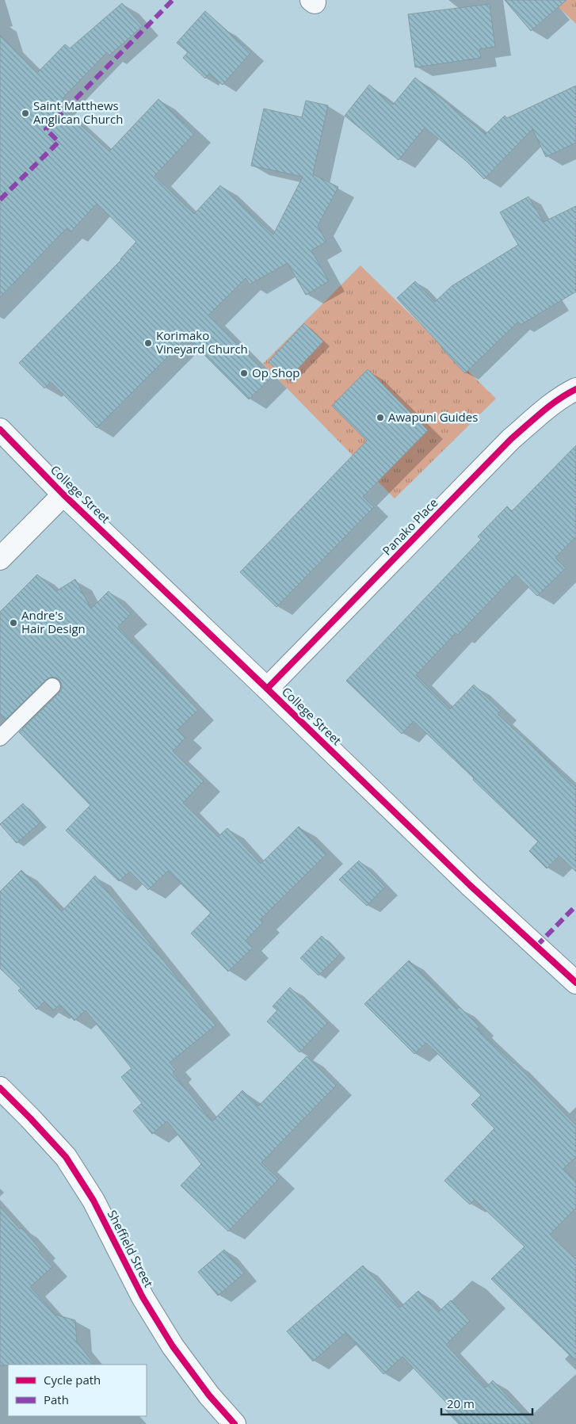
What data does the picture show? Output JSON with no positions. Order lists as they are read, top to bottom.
{
  "streets": {
    "street": ["College Street", "Panako Place", "Sheffield Street"]
  },
  "crossings": [
    ["College Street", "Panako Place"]
  ],
  "places": [
    "Saint Matthews Anglican Church",
    "Korimako Vineyard Church",
    "Op Shop",
    "Awapuni Guides",
    "Andre's Hair Design"
  ],
  "legend": ["Cycle path", "Path"],
  "scale_bar": "20 m"
}
